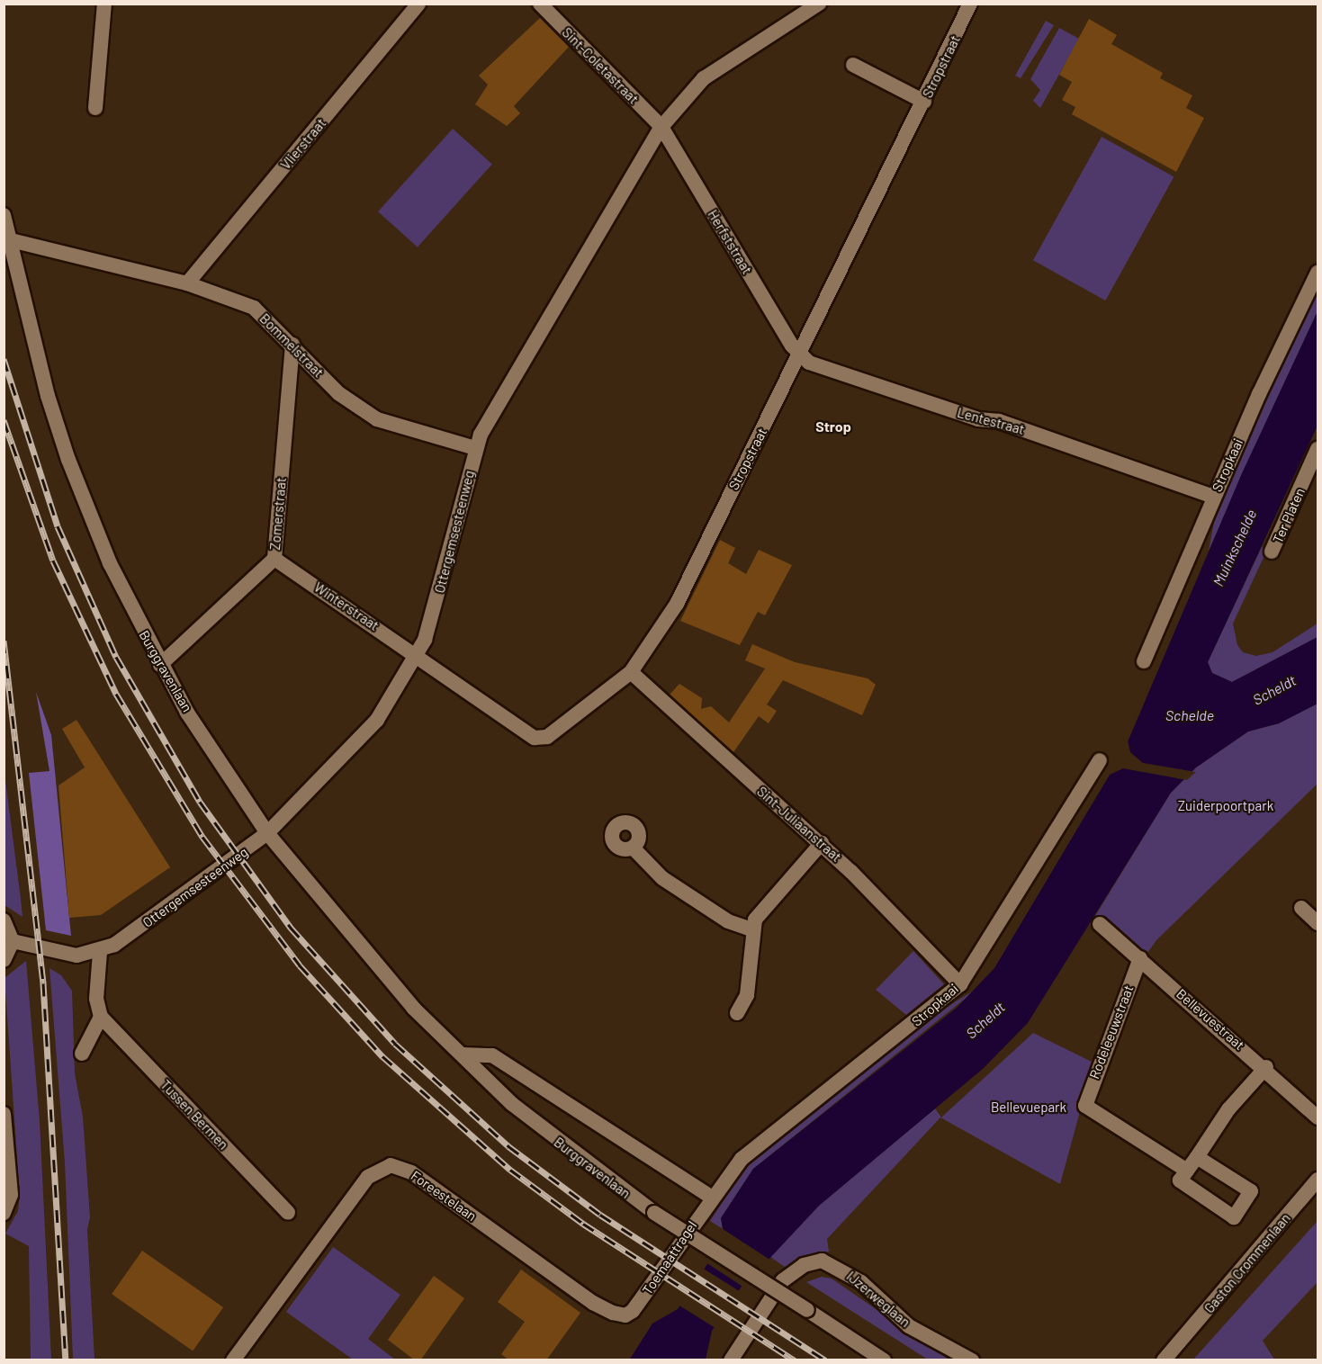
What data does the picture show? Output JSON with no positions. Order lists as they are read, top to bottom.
{
  "streets": {
    "street": [
      "Sint-Coletastraat",
      "Stropstraat",
      "Vlierstraat",
      "Herfststraat",
      "Bommelstraat",
      "Lentestraat",
      "Stropkaai",
      "Zomerstraat",
      "Ter Platen",
      "Ottergemsesteenweg",
      "Winterstraat",
      "Burggravenlaan",
      "Sint-Juliaanstraat",
      "Bellevuestraat",
      "Rodeleeuwstraat",
      "Tussen Bermen",
      "Foreestelaan",
      "Toemaattragel",
      "Gaston Crommenlaan",
      "IJzerweglaan"
    ]
  },
  "crossings": [
    ["Sint-Coletastraat", "Herfststraat"],
    ["Sint-Coletastraat", "Ottergemsesteenweg"],
    ["Stropstraat", "Herfststraat"],
    ["Stropstraat", "Lentestraat"],
    ["Stropstraat", "Ottergemsesteenweg"],
    ["Stropstraat", "Winterstraat"],
    ["Stropstraat", "Sint-Juliaanstraat"],
    ["Vlierstraat", "Bommelstraat"],
    ["Herfststraat", "Lentestraat"],
    ["Herfststraat", "Ottergemsesteenweg"],
    ["Bommelstraat", "Zomerstraat"],
    ["Bommelstraat", "Ottergemsesteenweg"],
    ["Bommelstraat", "Burggravenlaan"],
    ["Lentestraat", "Stropkaai"],
    ["Stropkaai", "Sint-Juliaanstraat"],
    ["Stropkaai", "Toemaattragel"],
    ["Zomerstraat", "Winterstraat"],
    ["Zomerstraat", "Burggravenlaan"],
    ["Ottergemsesteenweg", "Winterstraat"],
    ["Ottergemsesteenweg", "Burggravenlaan"],
    ["Bellevuestraat", "Rodeleeuwstraat"],
    ["Foreestelaan", "Toemaattragel"]
  ],
  "districts": ["Strop"],
  "water": ["Muinkschelde", "Scheldt", "Schelde"],
  "parks": ["Zuiderpoortpark", "Bellevuepark"]
}
